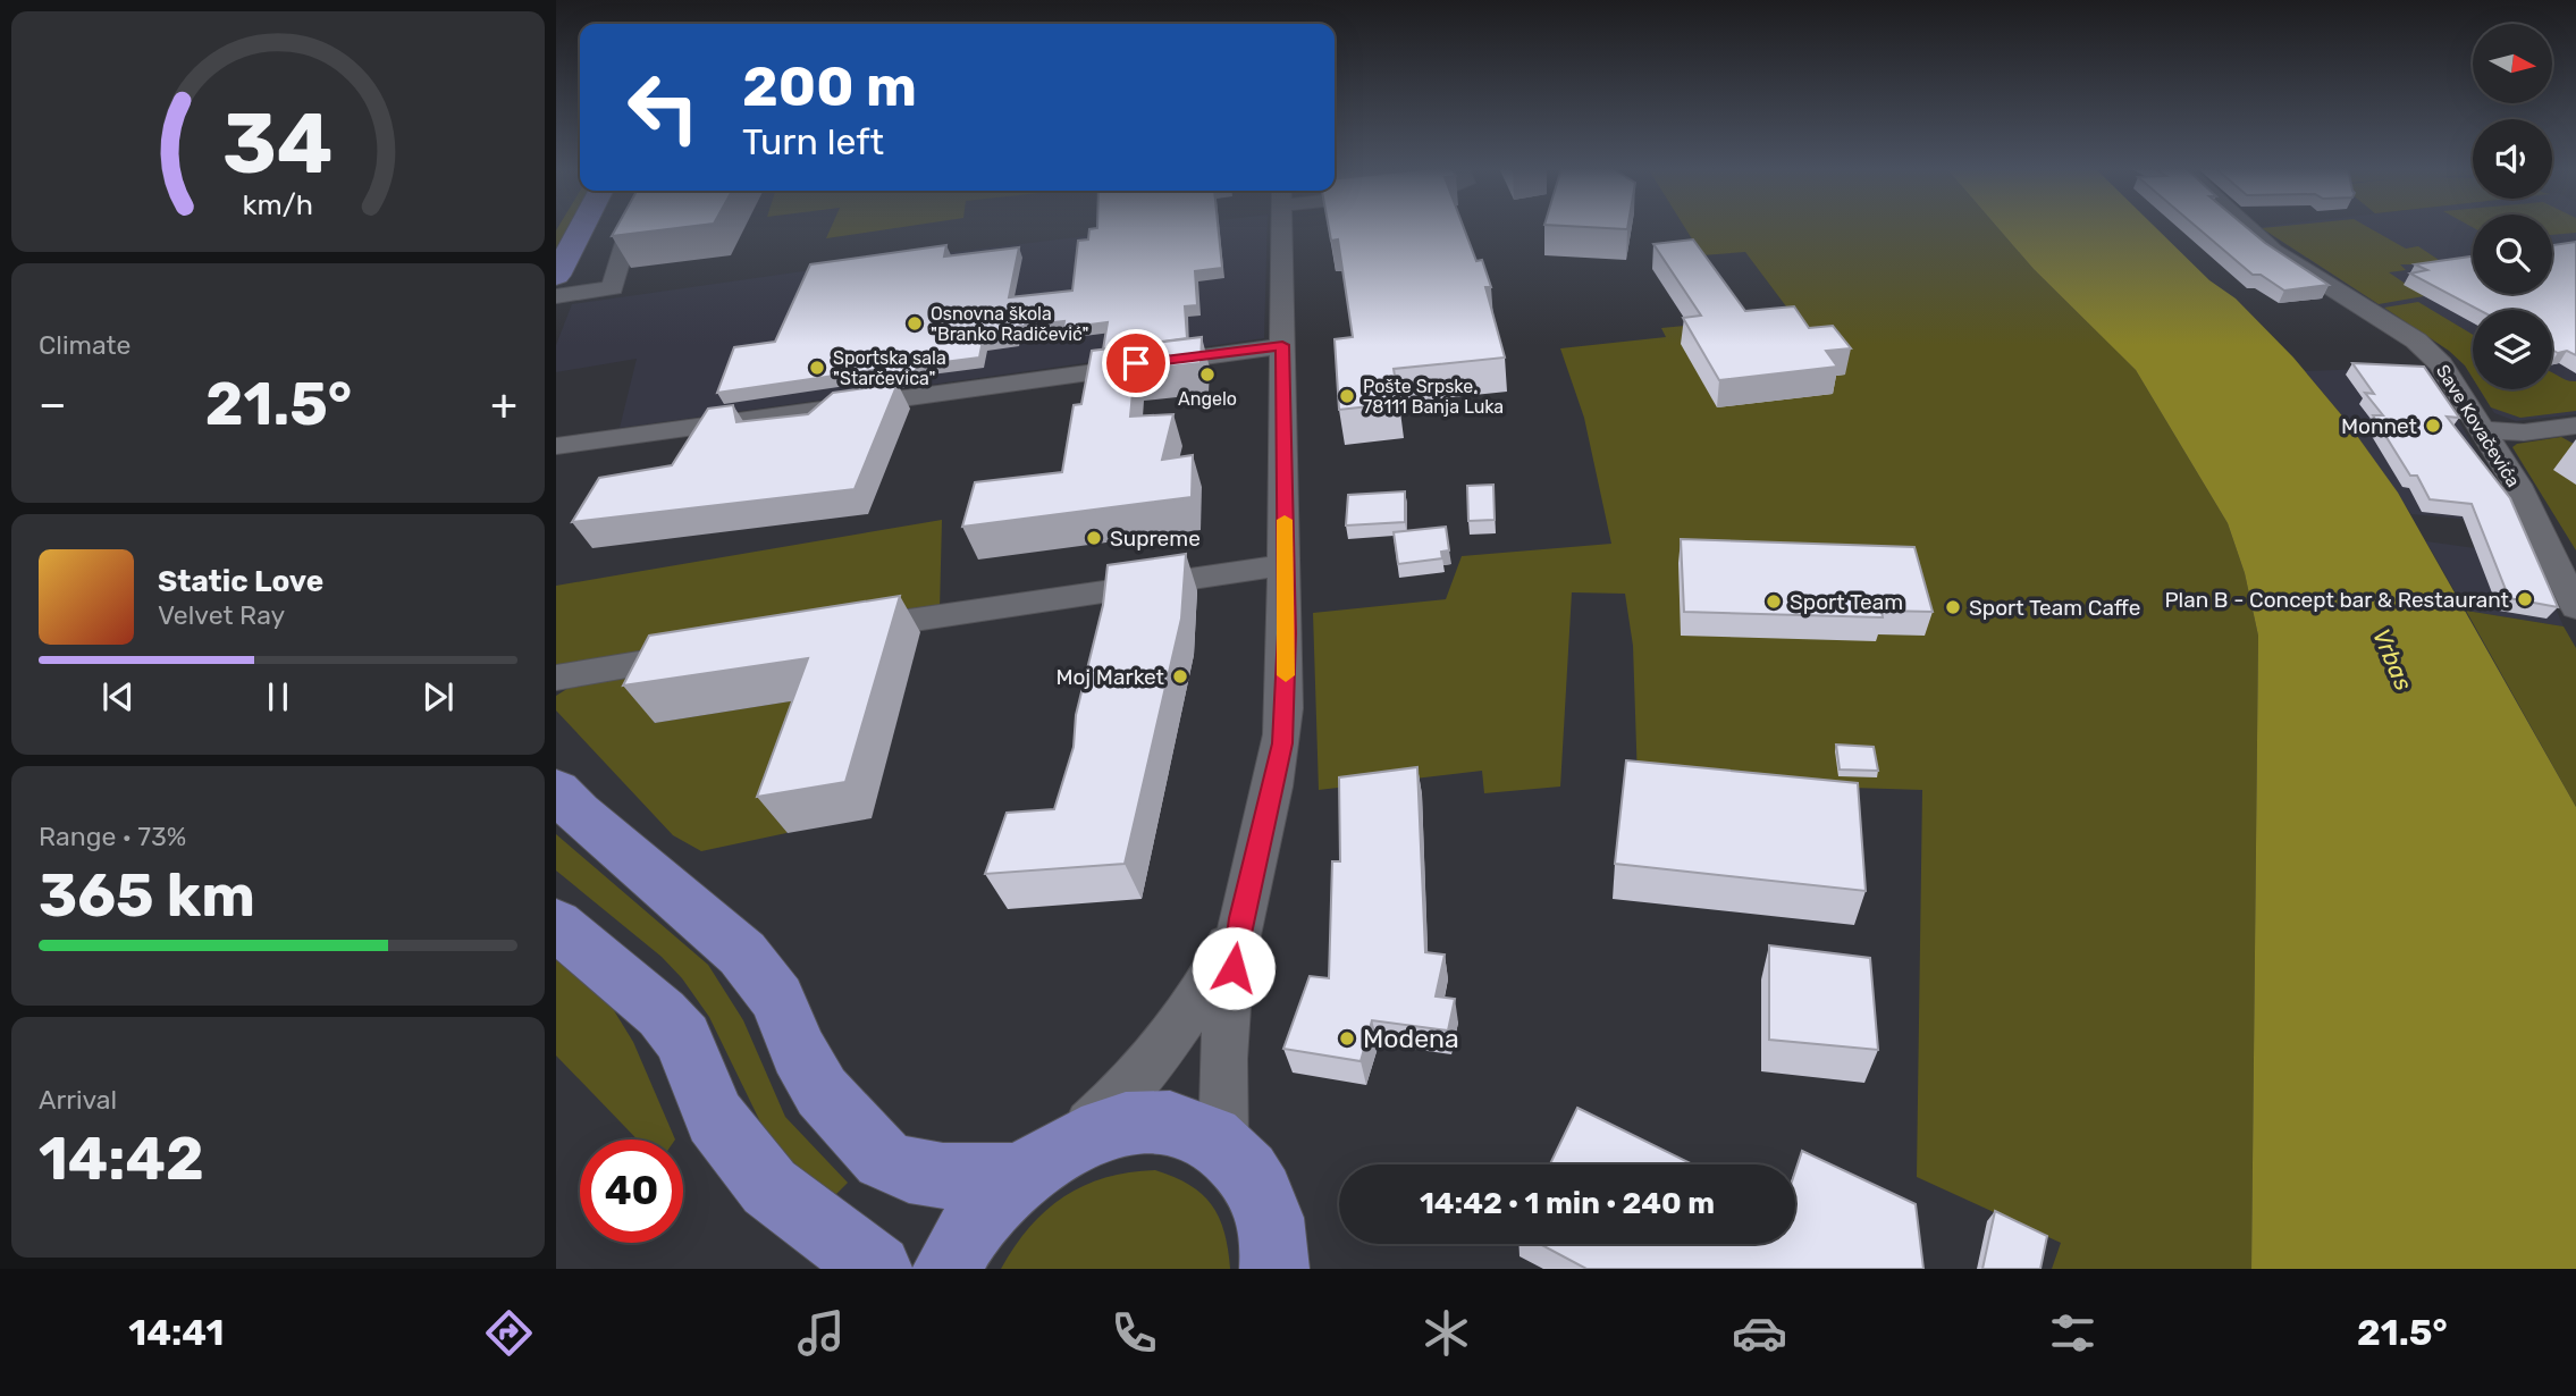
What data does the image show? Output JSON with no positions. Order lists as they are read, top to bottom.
{
  "streets": {
    "street": ["Save Kovačevića"]
  },
  "water": ["Vrbas"],
  "places": [
    "Osnovna škola \"Branko Radičević\"",
    "Sportska sala \"Starčevica\"",
    "Angelo",
    "Pošte Srpske, 78111 Banja Luka",
    "Monnet",
    "Supreme",
    "Plan B - Concept bar & Restaurant",
    "Sport Team",
    "Sport Team Caffe",
    "Moj Market",
    "Modena"
  ],
  "north": "right",
  "page": {
    "turn": ["200 m", "Turn left"],
    "tile": [
      "Climate",
      ["Range · 73%", "365 km"],
      ["Arrival", "14:42"]
    ],
    "heat": ["−", "21.5°", "+"],
    "song": ["Static Love", "Velvet Ray"],
    "limit": "40",
    "trip": "14:42 · 1 min · 240 m",
    "tabs": ["14:41", "21.5°"],
    "gauge": ["34", "km/h"]
  }
}
